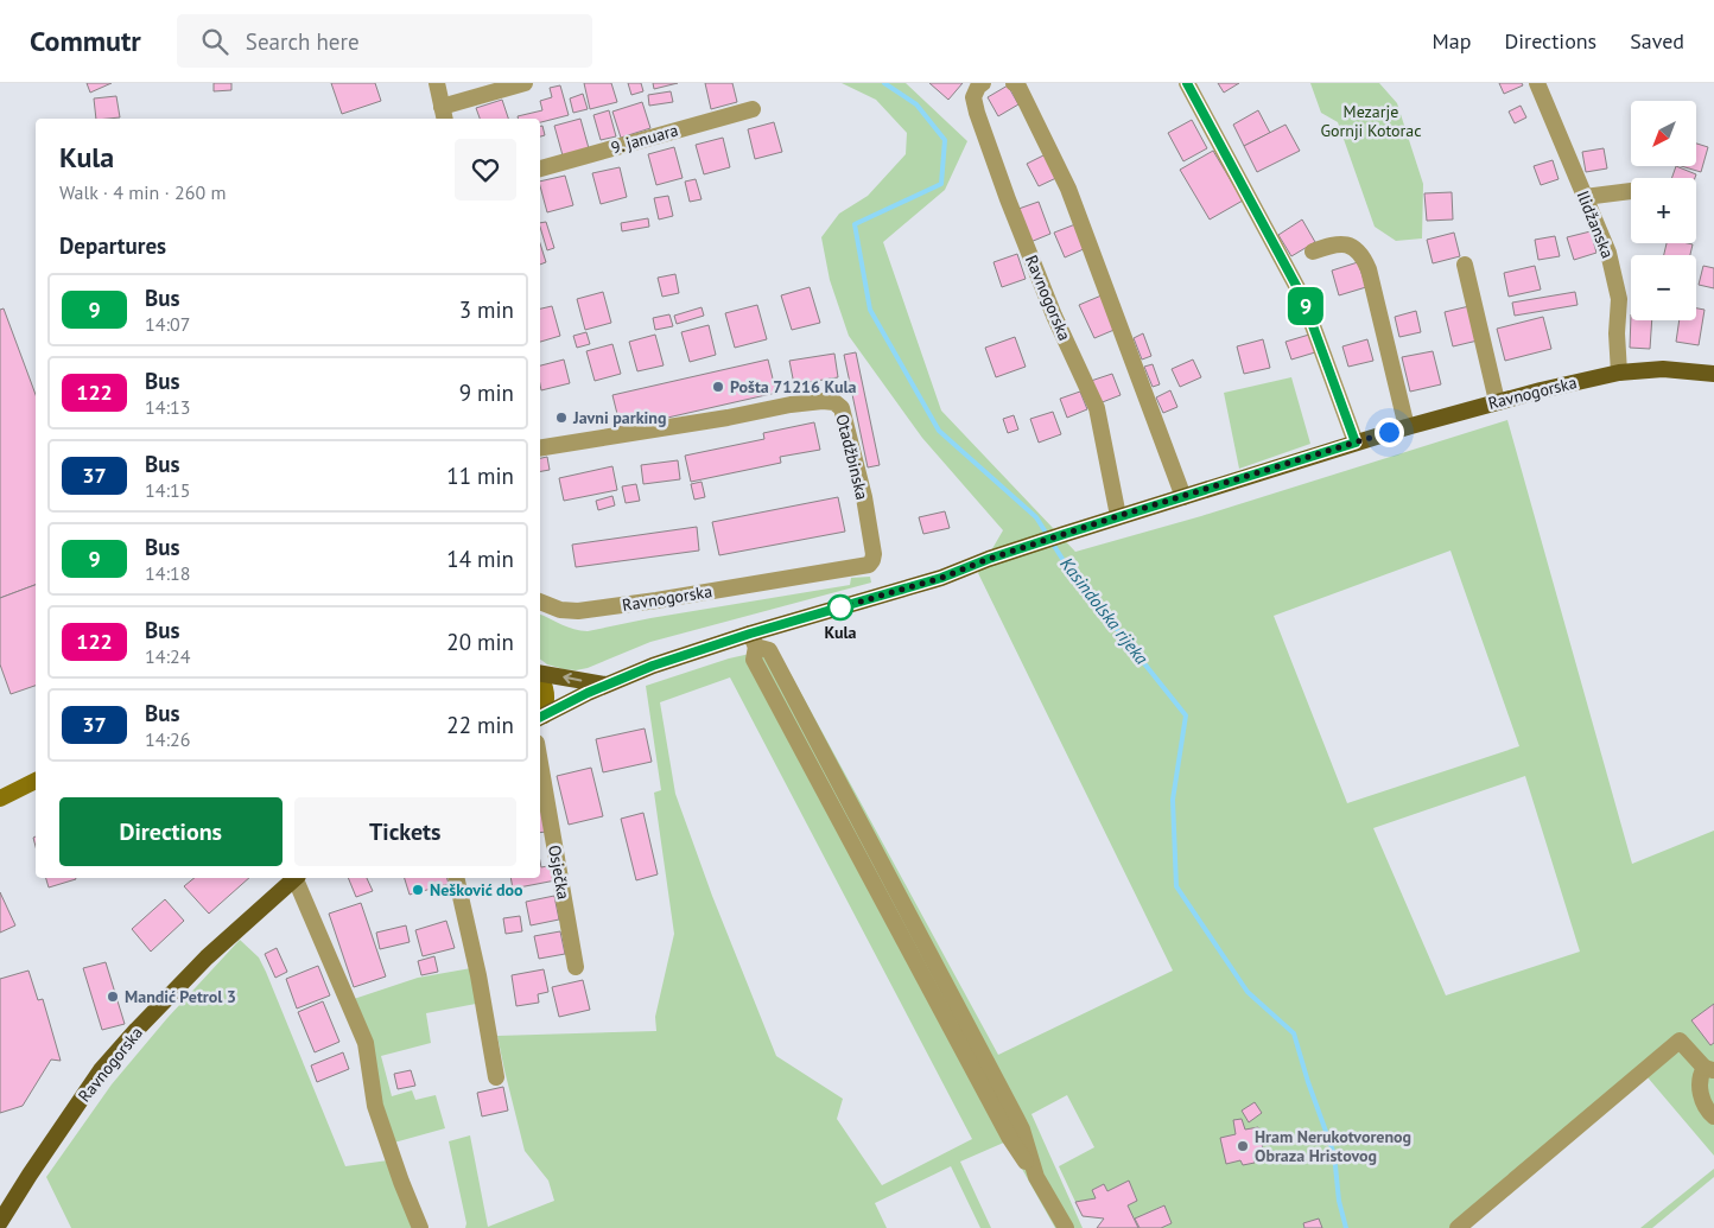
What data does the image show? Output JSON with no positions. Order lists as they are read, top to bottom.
{
  "streets": {
    "main road": ["Ravnogorska"],
    "street": [
      "9. januara",
      "Ilidžanska",
      "Otadžbinska",
      "Osječka"
    ]
  },
  "crossings": [
    ["Ilidžanska", "Ravnogorska"],
    ["Ravnogorska", "Otadžbinska"]
  ],
  "water": ["Kasindolska rijeka"],
  "parks": ["Mezarje Gornji Kotorac"],
  "places": [
    "Pošta 71216 Kula",
    "Javni parking",
    "Kula",
    "Nešković doo",
    "Mandić Petrol 3",
    "Hram Nerukotvorenog Obraza Hristovog"
  ],
  "lines": ["bus line 9"],
  "north": "bottom left",
  "page": {
    "header": "Commutr",
    "search": "Search here",
    "nav": ["Map", "Directions", "Saved"],
    "on_map": "9",
    "map_buttons": ["+", "−"],
    "heading": [
      ["Kula", "Walk · 4 min · 260 m"],
      "Departures"
    ],
    "list": [
      {
        "mark": "9",
        "name": "Bus",
        "note": "14:07",
        "value": "3 min"
      },
      {
        "mark": "122",
        "name": "Bus",
        "note": "14:13",
        "value": "9 min"
      },
      {
        "mark": "37",
        "name": "Bus",
        "note": "14:15",
        "value": "11 min"
      },
      {
        "mark": "9",
        "name": "Bus",
        "note": "14:18",
        "value": "14 min"
      },
      {
        "mark": "122",
        "name": "Bus",
        "note": "14:24",
        "value": "20 min"
      },
      {
        "mark": "37",
        "name": "Bus",
        "note": "14:26",
        "value": "22 min"
      }
    ],
    "buttons": ["Directions", "Tickets"]
  }
}
